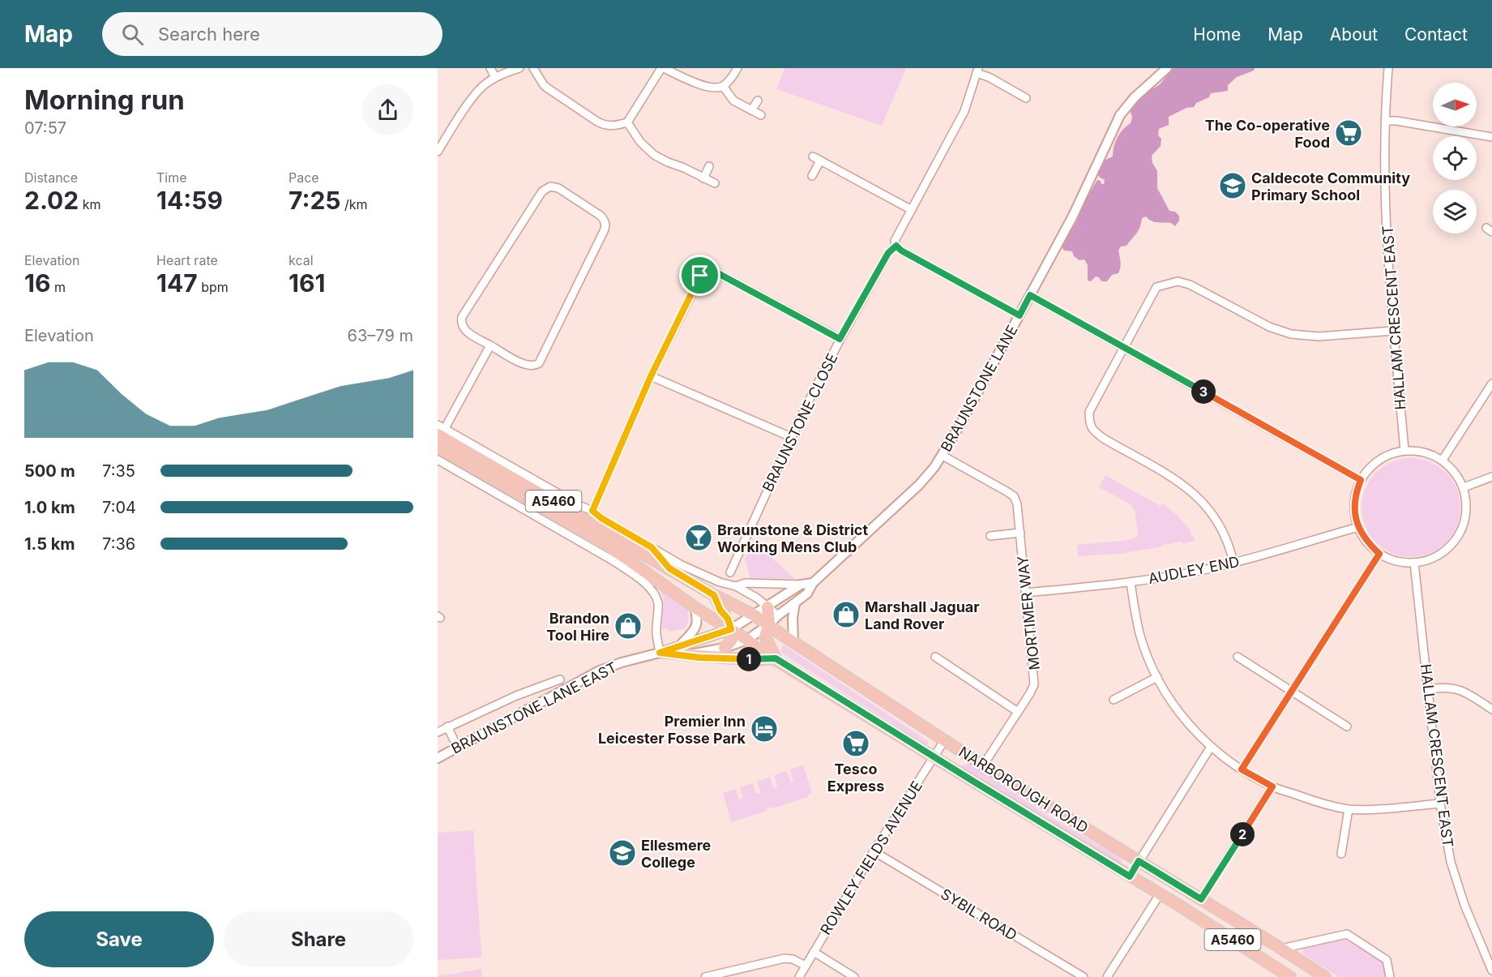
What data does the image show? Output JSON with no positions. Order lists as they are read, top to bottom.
{
  "streets": {
    "main road": ["A5460", "NARBOROUGH ROAD"],
    "street": [
      "HALLAM CRESCENT EAST",
      "BRAUNSTONE LANE",
      "BRAUNSTONE CLOSE",
      "AUDLEY END",
      "MORTIMER WAY",
      "BRAUNSTONE LANE EAST",
      "ROWLEY FIELDS AVENUE",
      "SYBIL ROAD"
    ]
  },
  "crossings": [
    ["HALLAM CRESCENT EAST", "AUDLEY END"],
    ["BRAUNSTONE LANE", "A5460"],
    ["BRAUNSTONE LANE", "MORTIMER WAY"],
    ["BRAUNSTONE LANE", "BRAUNSTONE LANE EAST"],
    ["BRAUNSTONE LANE", "NARBOROUGH ROAD"],
    ["A5460", "BRAUNSTONE LANE EAST"],
    ["A5460", "NARBOROUGH ROAD"],
    ["AUDLEY END", "MORTIMER WAY"],
    ["MORTIMER WAY", "NARBOROUGH ROAD"],
    ["BRAUNSTONE LANE EAST", "NARBOROUGH ROAD"],
    ["NARBOROUGH ROAD", "ROWLEY FIELDS AVENUE"],
    ["ROWLEY FIELDS AVENUE", "SYBIL ROAD"]
  ],
  "places": {
    "supermarket": ["The Co-operative Food", "Tesco Express"],
    "school or university": ["Caldecote Community Primary School", "Ellesmere College"],
    "bar": ["Braunstone & District Working Mens Club"],
    "shop": ["Marshall Jaguar Land Rover", "Brandon Tool Hire"],
    "hotel": ["Premier Inn Leicester Fosse Park"]
  },
  "north": "right",
  "page": {
    "header": "Map",
    "search": "Search here",
    "nav": [
      "Home",
      "Map",
      "About",
      "Contact"
    ],
    "heading": ["Morning run", "07:57"],
    "stats": [
      ["Distance", "2.02 km"],
      ["Time", "14:59"],
      ["Pace", "7:25 /km"],
      ["Elevation", "16 m"],
      ["Heart rate", "147 bpm"],
      ["kcal", "161"]
    ],
    "chart": ["Elevation", "63–79 m"],
    "pins": ["3", "1", "2"],
    "list": [
      {
        "name": "500 m",
        "note": "7:35"
      },
      {
        "name": "1.0 km",
        "note": "7:04"
      },
      {
        "name": "1.5 km",
        "note": "7:36"
      }
    ],
    "buttons": ["Save", "Share"]
  }
}
